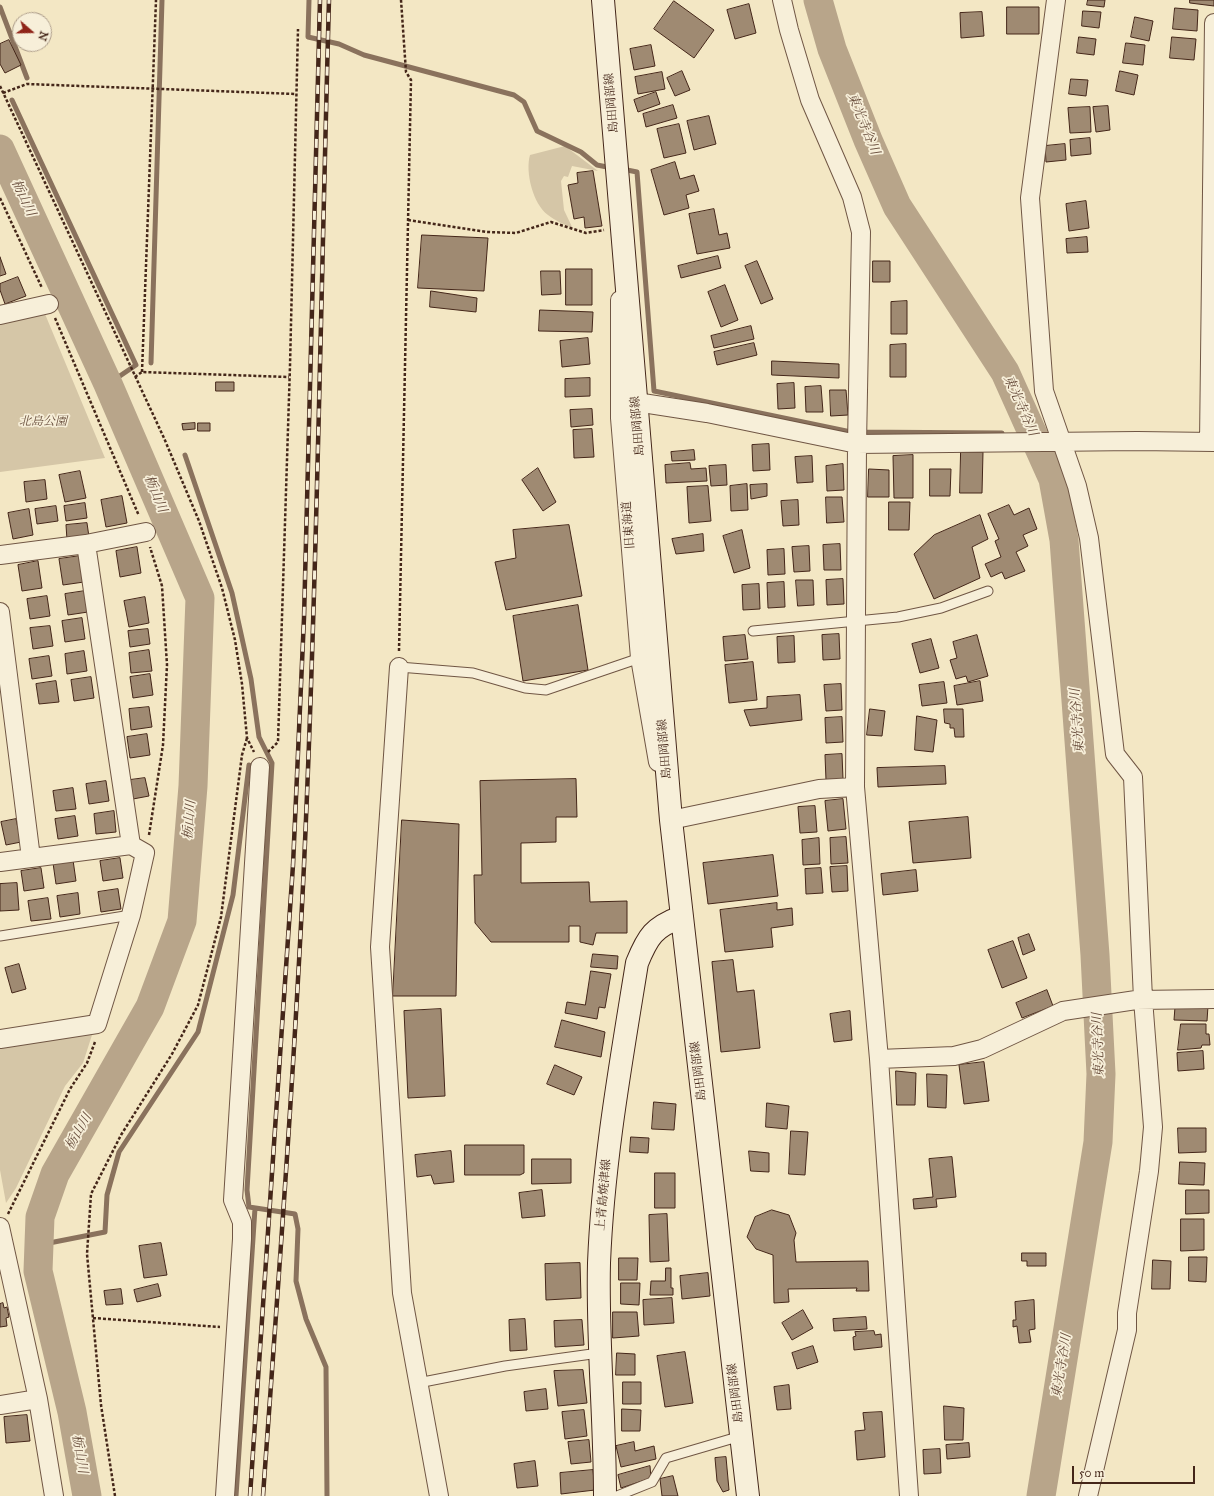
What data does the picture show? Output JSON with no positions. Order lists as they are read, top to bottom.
{
  "streets": {
    "main road": ["島田岡部線", "上青島焼津線"],
    "street": ["旧東海道"]
  },
  "crossings": [
    ["島田岡部線", "旧東海道"],
    ["島田岡部線", "上青島焼津線"]
  ],
  "water": ["東光寺谷川", "栃山川"],
  "parks": ["北島公園"],
  "scale_bar": "50 m",
  "north": "right"
}
